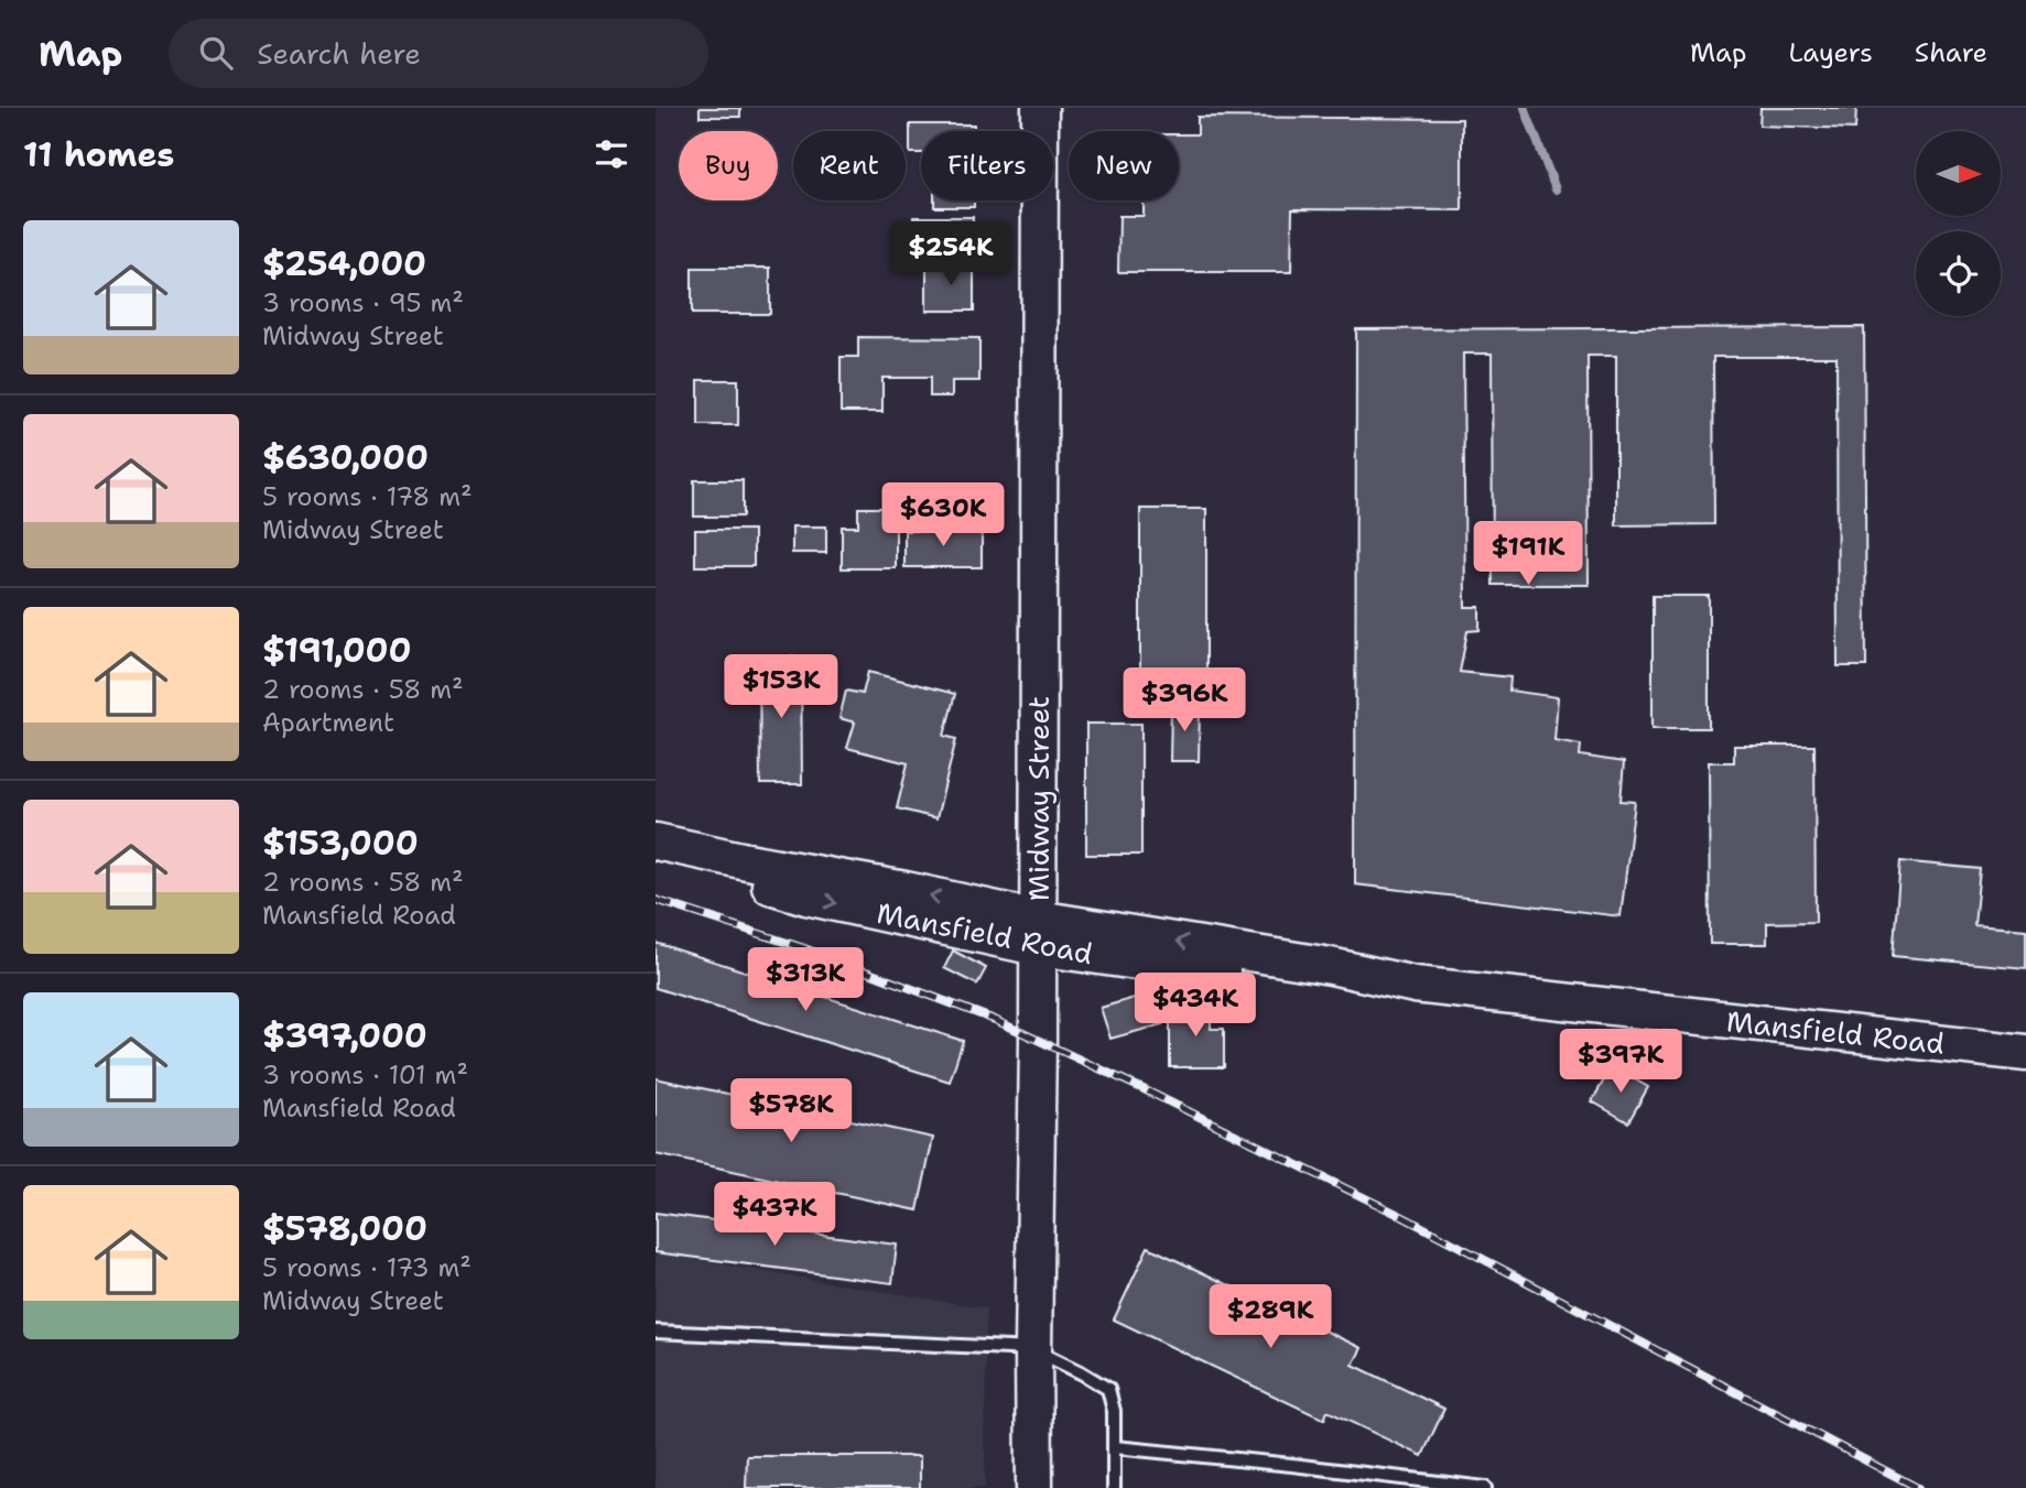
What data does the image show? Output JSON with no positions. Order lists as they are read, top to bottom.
{
  "streets": {
    "main road": ["Midway Street", "Mansfield Road"]
  },
  "crossings": [
    ["Midway Street", "Mansfield Road"]
  ],
  "north": "right",
  "page": {
    "header": "Map",
    "search": "Search here",
    "nav": ["Map", "Layers", "Share"],
    "heading": "11 homes",
    "chip": [
      "Buy",
      "Rent",
      "Filters",
      "New"
    ],
    "list": [
      {
        "name": "$254,000",
        "note": "3 rooms · 95 m² · Midway Street"
      },
      {
        "name": "$630,000",
        "note": "5 rooms · 178 m² · Midway Street"
      },
      {
        "name": "$191,000",
        "note": "2 rooms · 58 m² · Apartment"
      },
      {
        "name": "$153,000",
        "note": "2 rooms · 58 m² · Mansfield Road"
      },
      {
        "name": "$397,000",
        "note": "3 rooms · 101 m² · Mansfield Road"
      },
      {
        "name": "$578,000",
        "note": "5 rooms · 173 m² · Midway Street"
      }
    ],
    "price": [
      "$254K",
      "$630K",
      "$191K",
      "$153K",
      "$396K",
      "$313K",
      "$434K",
      "$397K",
      "$578K",
      "$437K",
      "$289K"
    ]
  }
}
